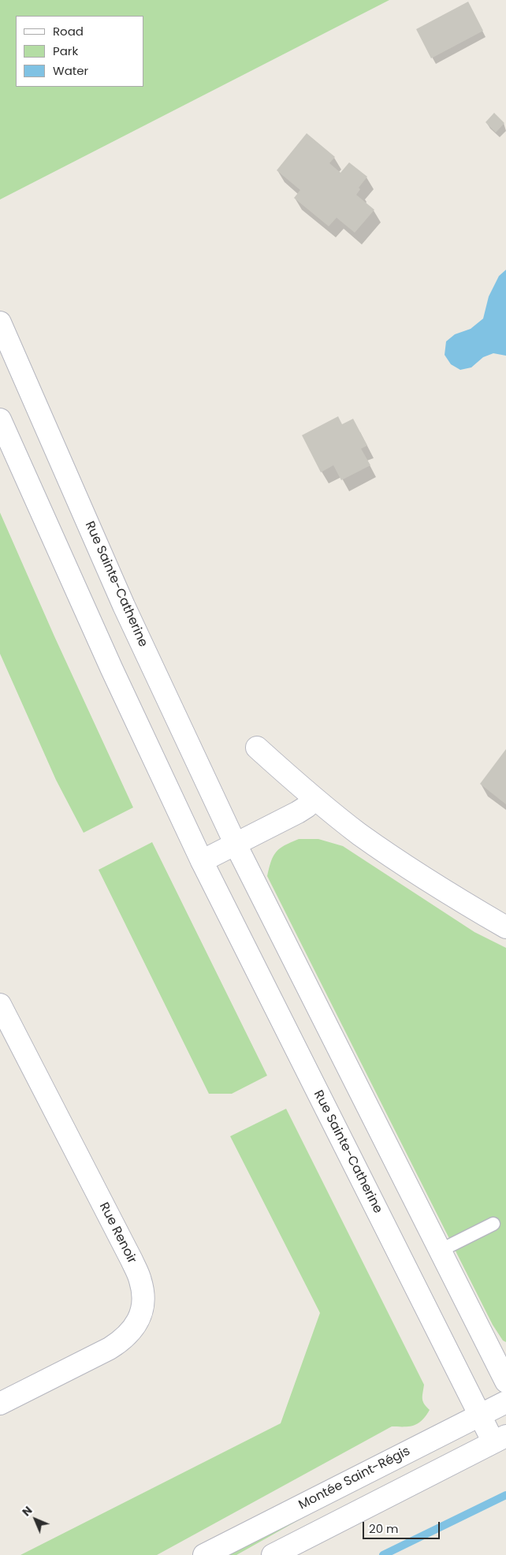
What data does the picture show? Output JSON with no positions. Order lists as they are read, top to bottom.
{
  "streets": {
    "street": ["Rue Sainte-Catherine", "Rue Renoir", "Montée Saint-Régis"]
  },
  "crossings": [
    ["Rue Sainte-Catherine", "Montée Saint-Régis"]
  ],
  "legend": ["Road", "Park", "Water"],
  "scale_bar": "20 m",
  "north": "top left"
}
